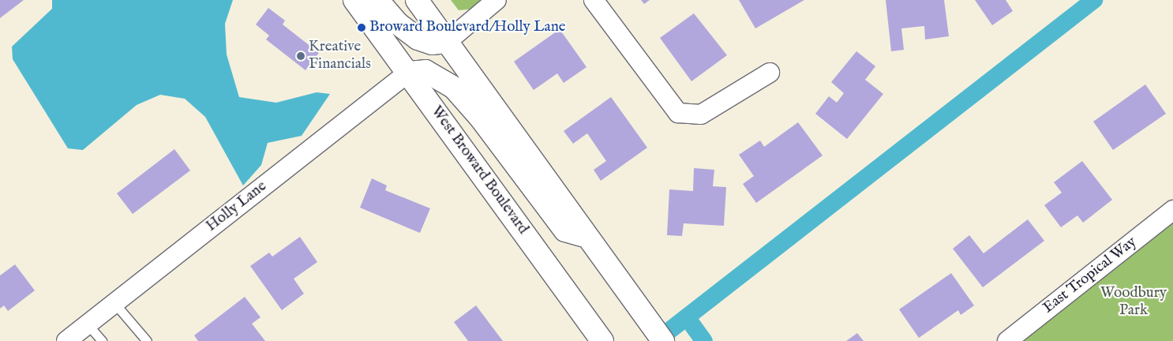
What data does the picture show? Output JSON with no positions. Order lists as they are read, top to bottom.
{
  "streets": {
    "main road": ["West Broward Boulevard"],
    "street": ["Holly Lane", "East Tropical Way"]
  },
  "crossings": [
    ["West Broward Boulevard", "Holly Lane"]
  ],
  "parks": ["Woodbury Park"],
  "places": ["Broward Boulevard/Holly Lane", "Kreative Financials"]
}
